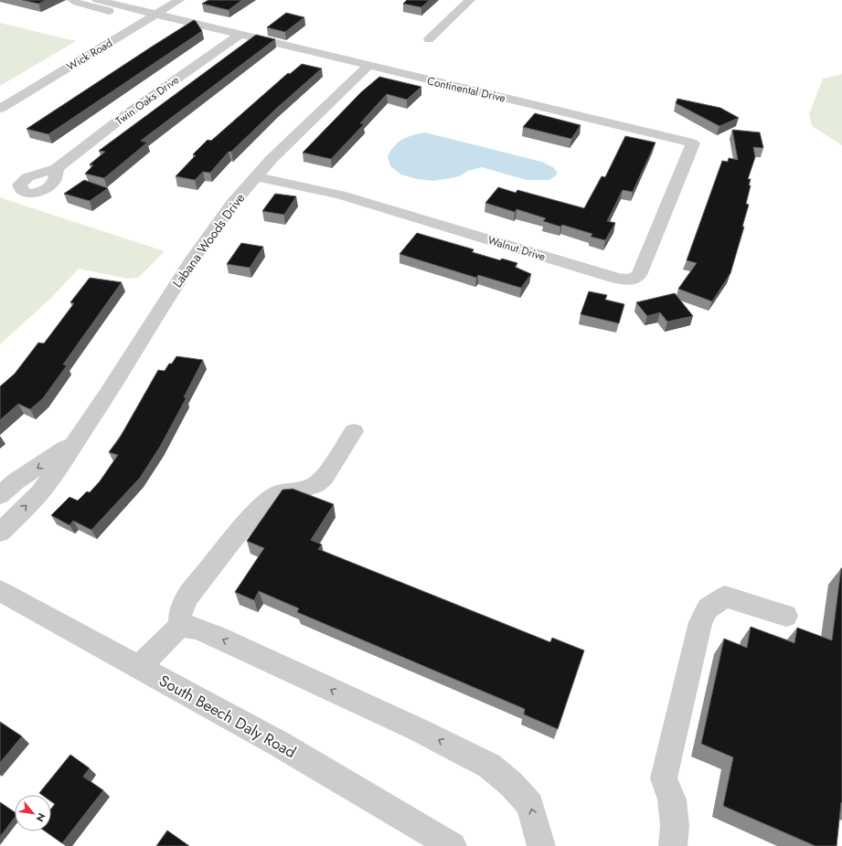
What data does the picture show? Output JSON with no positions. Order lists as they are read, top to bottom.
{
  "streets": {
    "street": [
      "Wick Road",
      "Continental Drive",
      "Twin Oaks Drive",
      "Labana Woods Drive",
      "Walnut Drive",
      "South Beech Daly Road"
    ]
  },
  "crossings": [
    ["Wick Road", "Continental Drive"],
    ["Continental Drive", "Twin Oaks Drive"],
    ["Continental Drive", "Labana Woods Drive"],
    ["Continental Drive", "Walnut Drive"],
    ["Labana Woods Drive", "Walnut Drive"]
  ],
  "north": "bottom right"
}
